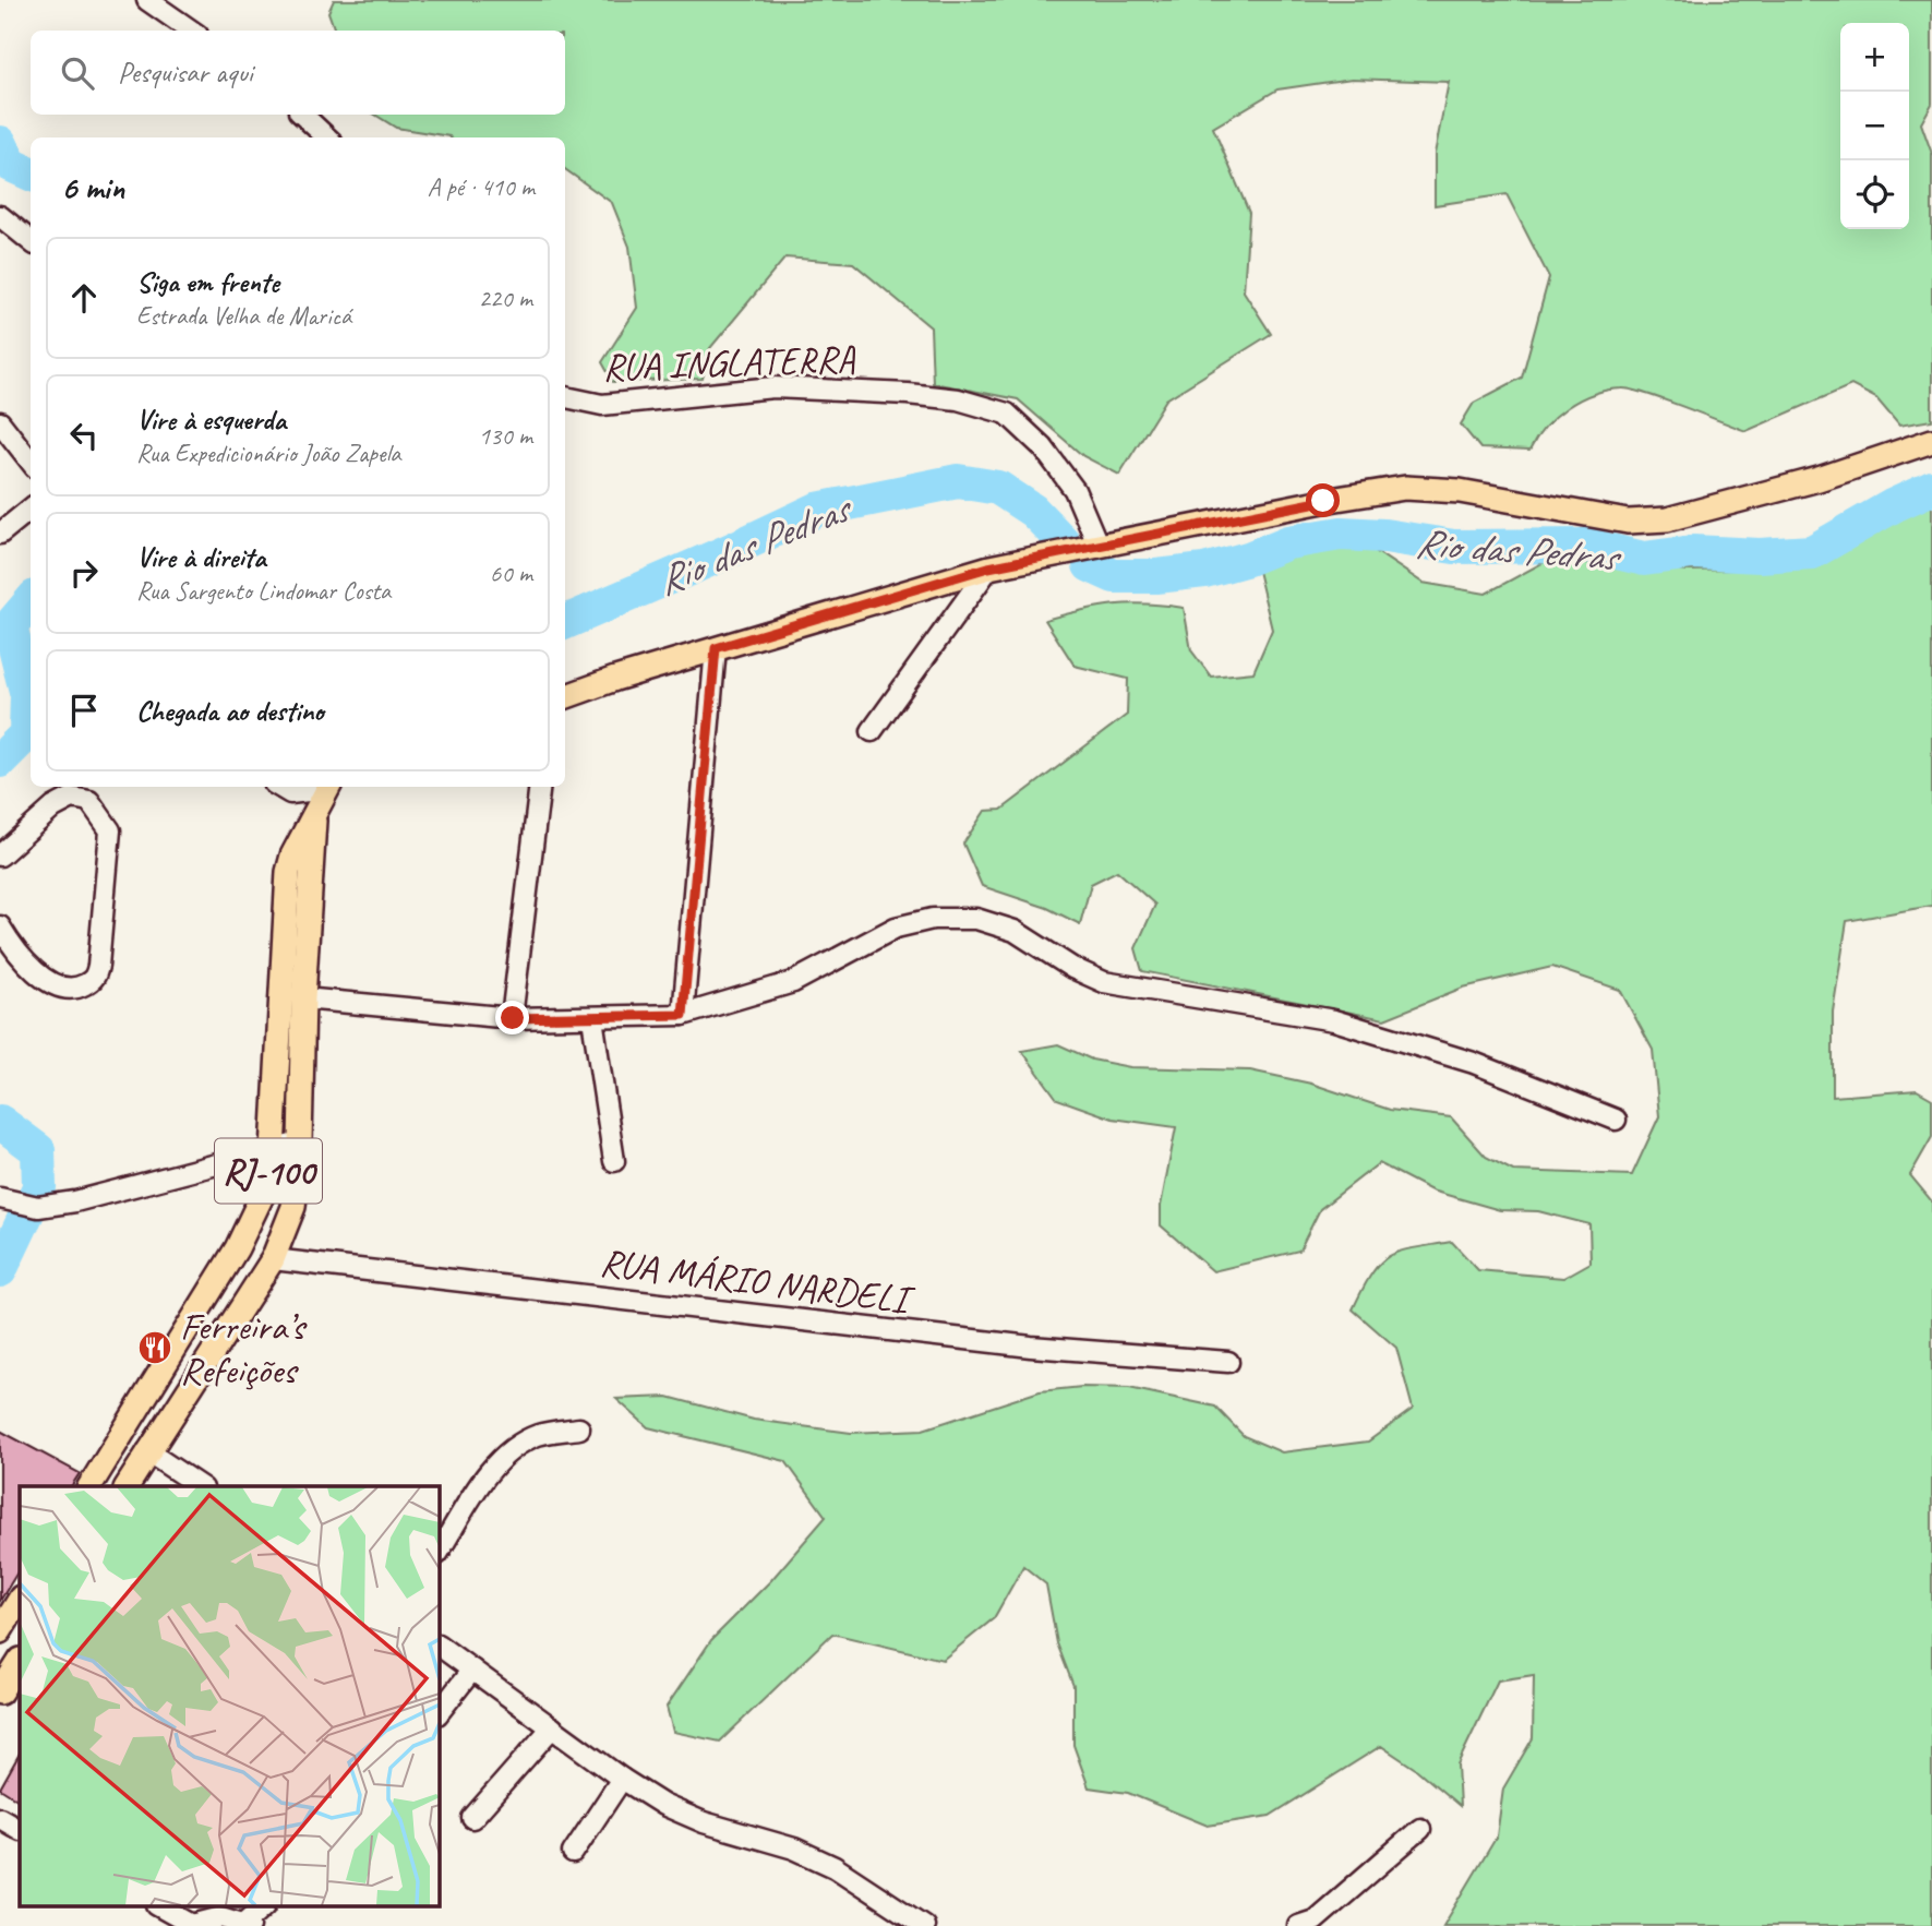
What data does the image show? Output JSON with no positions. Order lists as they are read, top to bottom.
{
  "streets": {
    "main road": ["RJ-100"],
    "street": ["RUA INGLATERRA", "RUA MÁRIO NARDELI"]
  },
  "crossings": [
    ["RJ-100", "RUA MÁRIO NARDELI"]
  ],
  "water": ["Rio das Pedras"],
  "places": {
    "restaurant": ["Ferreira’s Refeições"]
  },
  "page": {
    "map_buttons": ["+", "−"],
    "search": "Pesquisar aqui",
    "heading": ["6 min", "A pé · 410 m"],
    "list": [
      ["Siga em frente", "Estrada Velha de Maricá", "220 m"],
      ["Vire à esquerda", "Rua Expedicionário João Zapela", "130 m"],
      ["Vire à direita", "Rua Sargento Lindomar Costa", "60 m"],
      "Chegada ao destino"
    ]
  }
}
